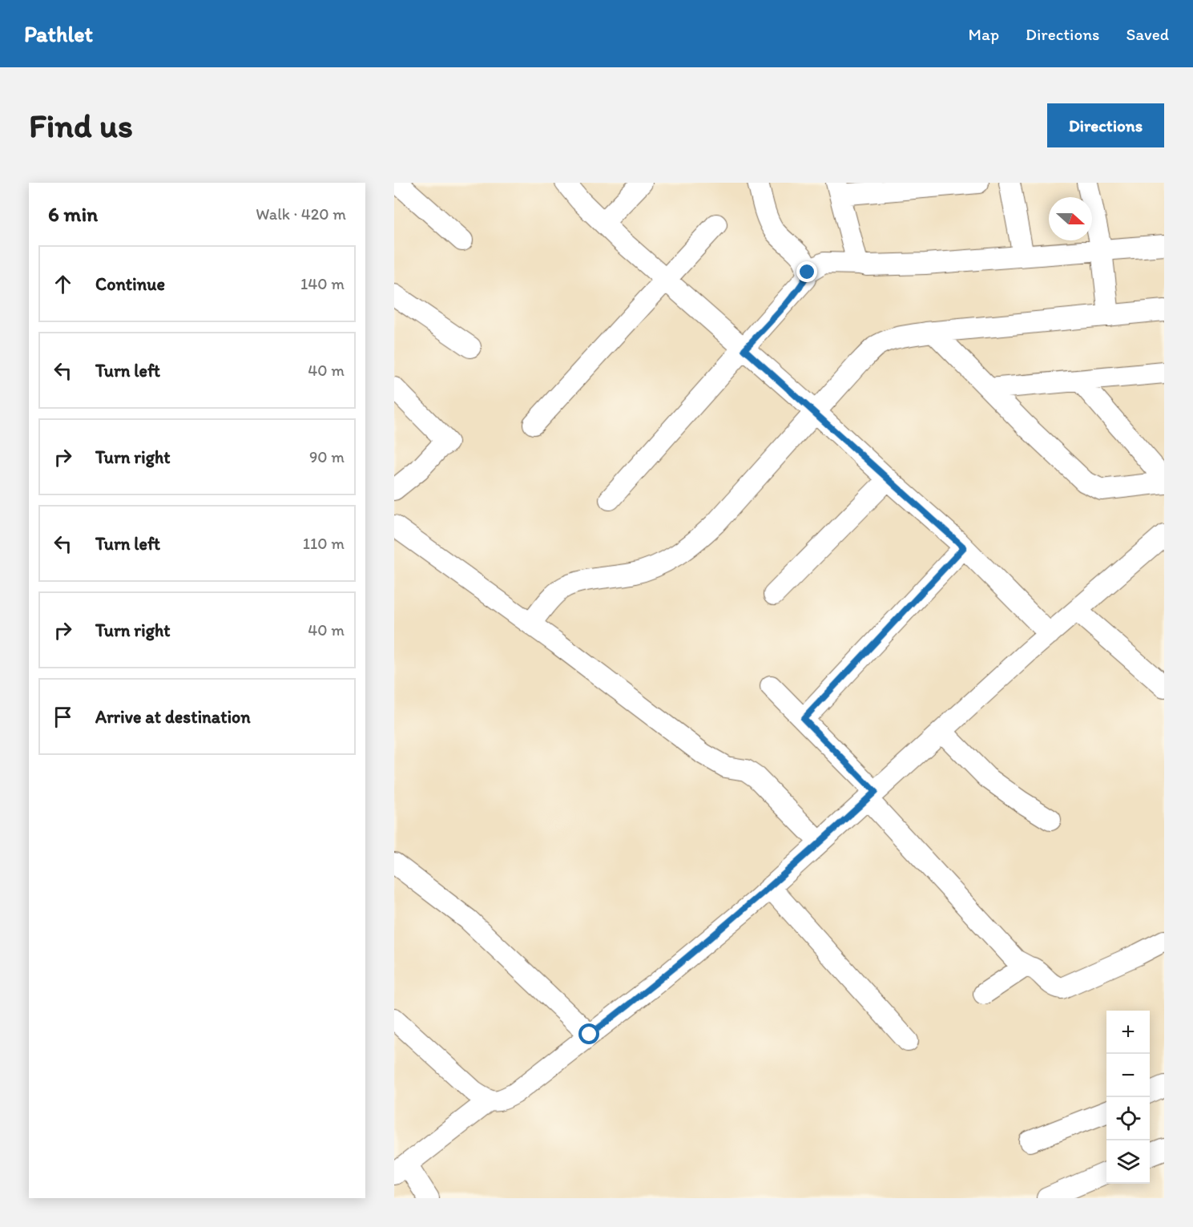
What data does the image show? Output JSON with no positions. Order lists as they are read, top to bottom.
{
  "north": "right",
  "page": {
    "header": "Pathlet",
    "nav": ["Map", "Directions", "Saved"],
    "buttons": "Directions",
    "title": "Find us",
    "heading": ["6 min", "Walk · 420 m"],
    "list": [
      ["Continue", "140 m"],
      ["Turn left", "40 m"],
      ["Turn right", "90 m"],
      ["Turn left", "110 m"],
      ["Turn right", "40 m"],
      "Arrive at destination"
    ],
    "map_buttons": ["+", "−"]
  }
}
